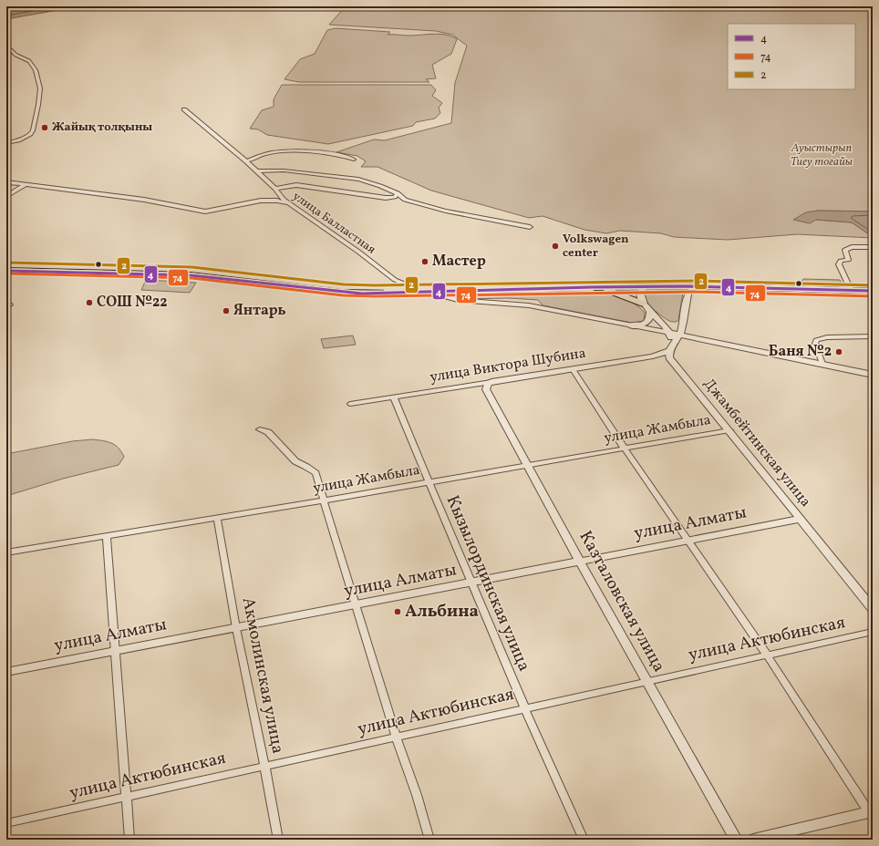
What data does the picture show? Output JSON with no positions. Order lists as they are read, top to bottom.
{
  "streets": {
    "street": [
      "улица Балластная",
      "улица Виктора Шубина",
      "улица Жамбыла",
      "Джамбейтинская улица",
      "улица Алматы",
      "Кызылординская улица",
      "Казталовская улица",
      "улица Актюбинская",
      "Акмолинская улица"
    ]
  },
  "crossings": [
    ["улица Виктора Шубина", "Джамбейтинская улица"],
    ["улица Виктора Шубина", "Кызылординская улица"],
    ["улица Виктора Шубина", "Казталовская улица"],
    ["улица Жамбыла", "Джамбейтинская улица"],
    ["улица Жамбыла", "Кызылординская улица"],
    ["улица Жамбыла", "Казталовская улица"],
    ["улица Жамбыла", "Акмолинская улица"],
    ["Джамбейтинская улица", "улица Алматы"],
    ["улица Алматы", "Кызылординская улица"],
    ["улица Алматы", "Казталовская улица"],
    ["улица Алматы", "Акмолинская улица"],
    ["Кызылординская улица", "улица Актюбинская"],
    ["Казталовская улица", "улица Актюбинская"],
    ["улица Актюбинская", "Акмолинская улица"]
  ],
  "parks": ["Ауыстырып Тиеу тоғайы"],
  "places": [
    "Жайық толқыны",
    "Volkswagen center",
    "Мастер",
    "СОШ №22",
    "Янтарь",
    "Баня №2",
    "Альбина"
  ],
  "lines": ["transit line 2", "transit line 4", "transit line 74"],
  "legend": ["4", "74", "2"]
}
